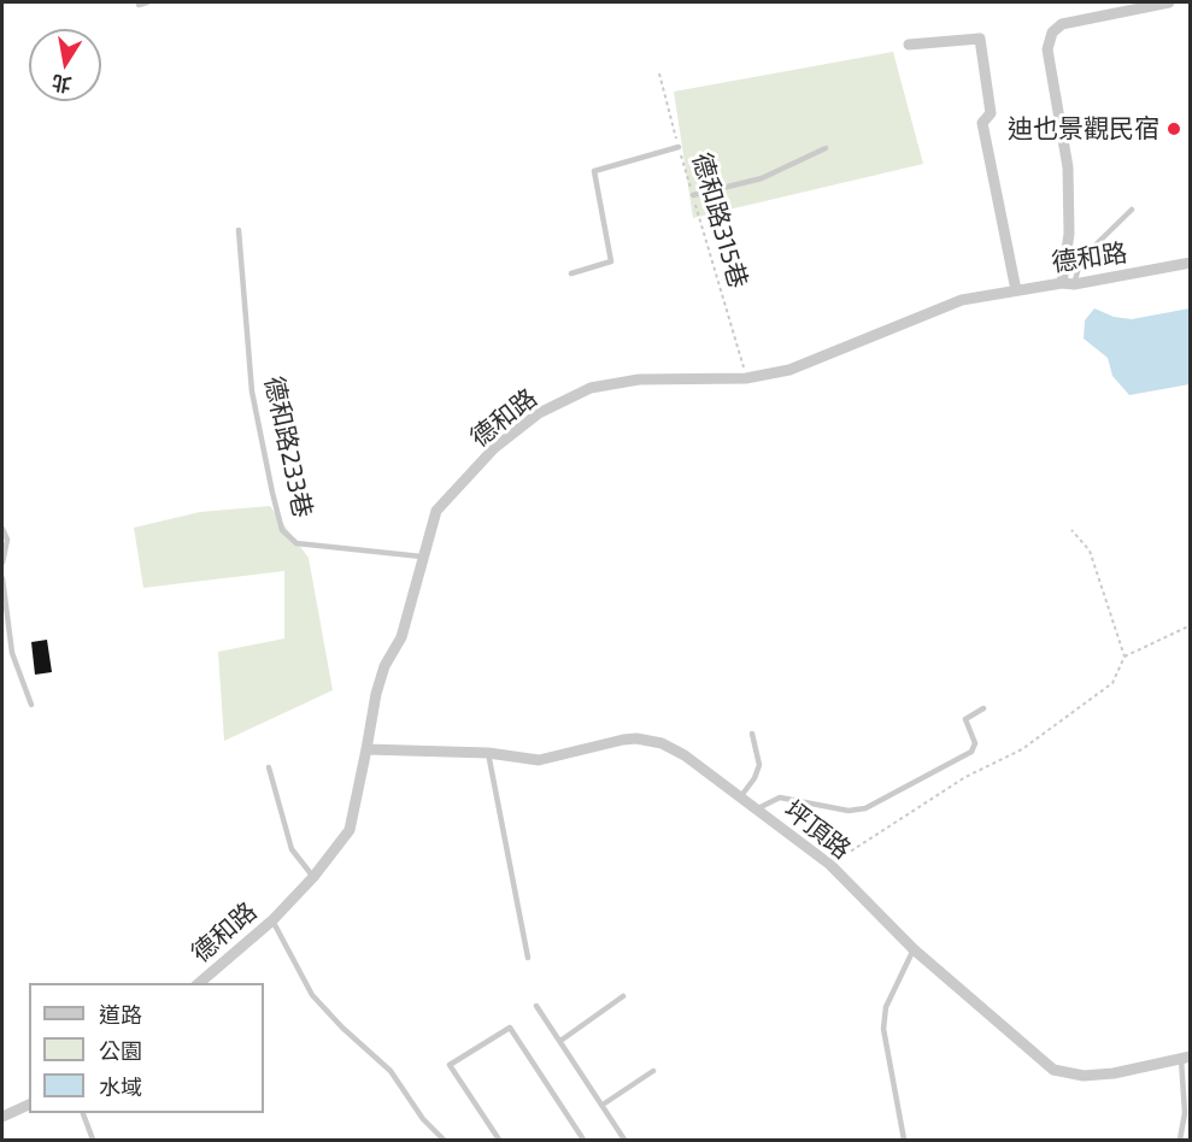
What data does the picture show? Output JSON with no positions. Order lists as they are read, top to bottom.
{
  "streets": {
    "street": ["德和路", "坪頂路"],
    "lane": ["德和路233巷"],
    "path": ["德和路315巷"]
  },
  "crossings": [
    ["德和路315巷", "德和路"],
    ["德和路", "德和路233巷"],
    ["德和路", "坪頂路"]
  ],
  "places": ["迪也景觀民宿"],
  "legend": ["道路", "公園", "水域"],
  "north": "bottom"
}
